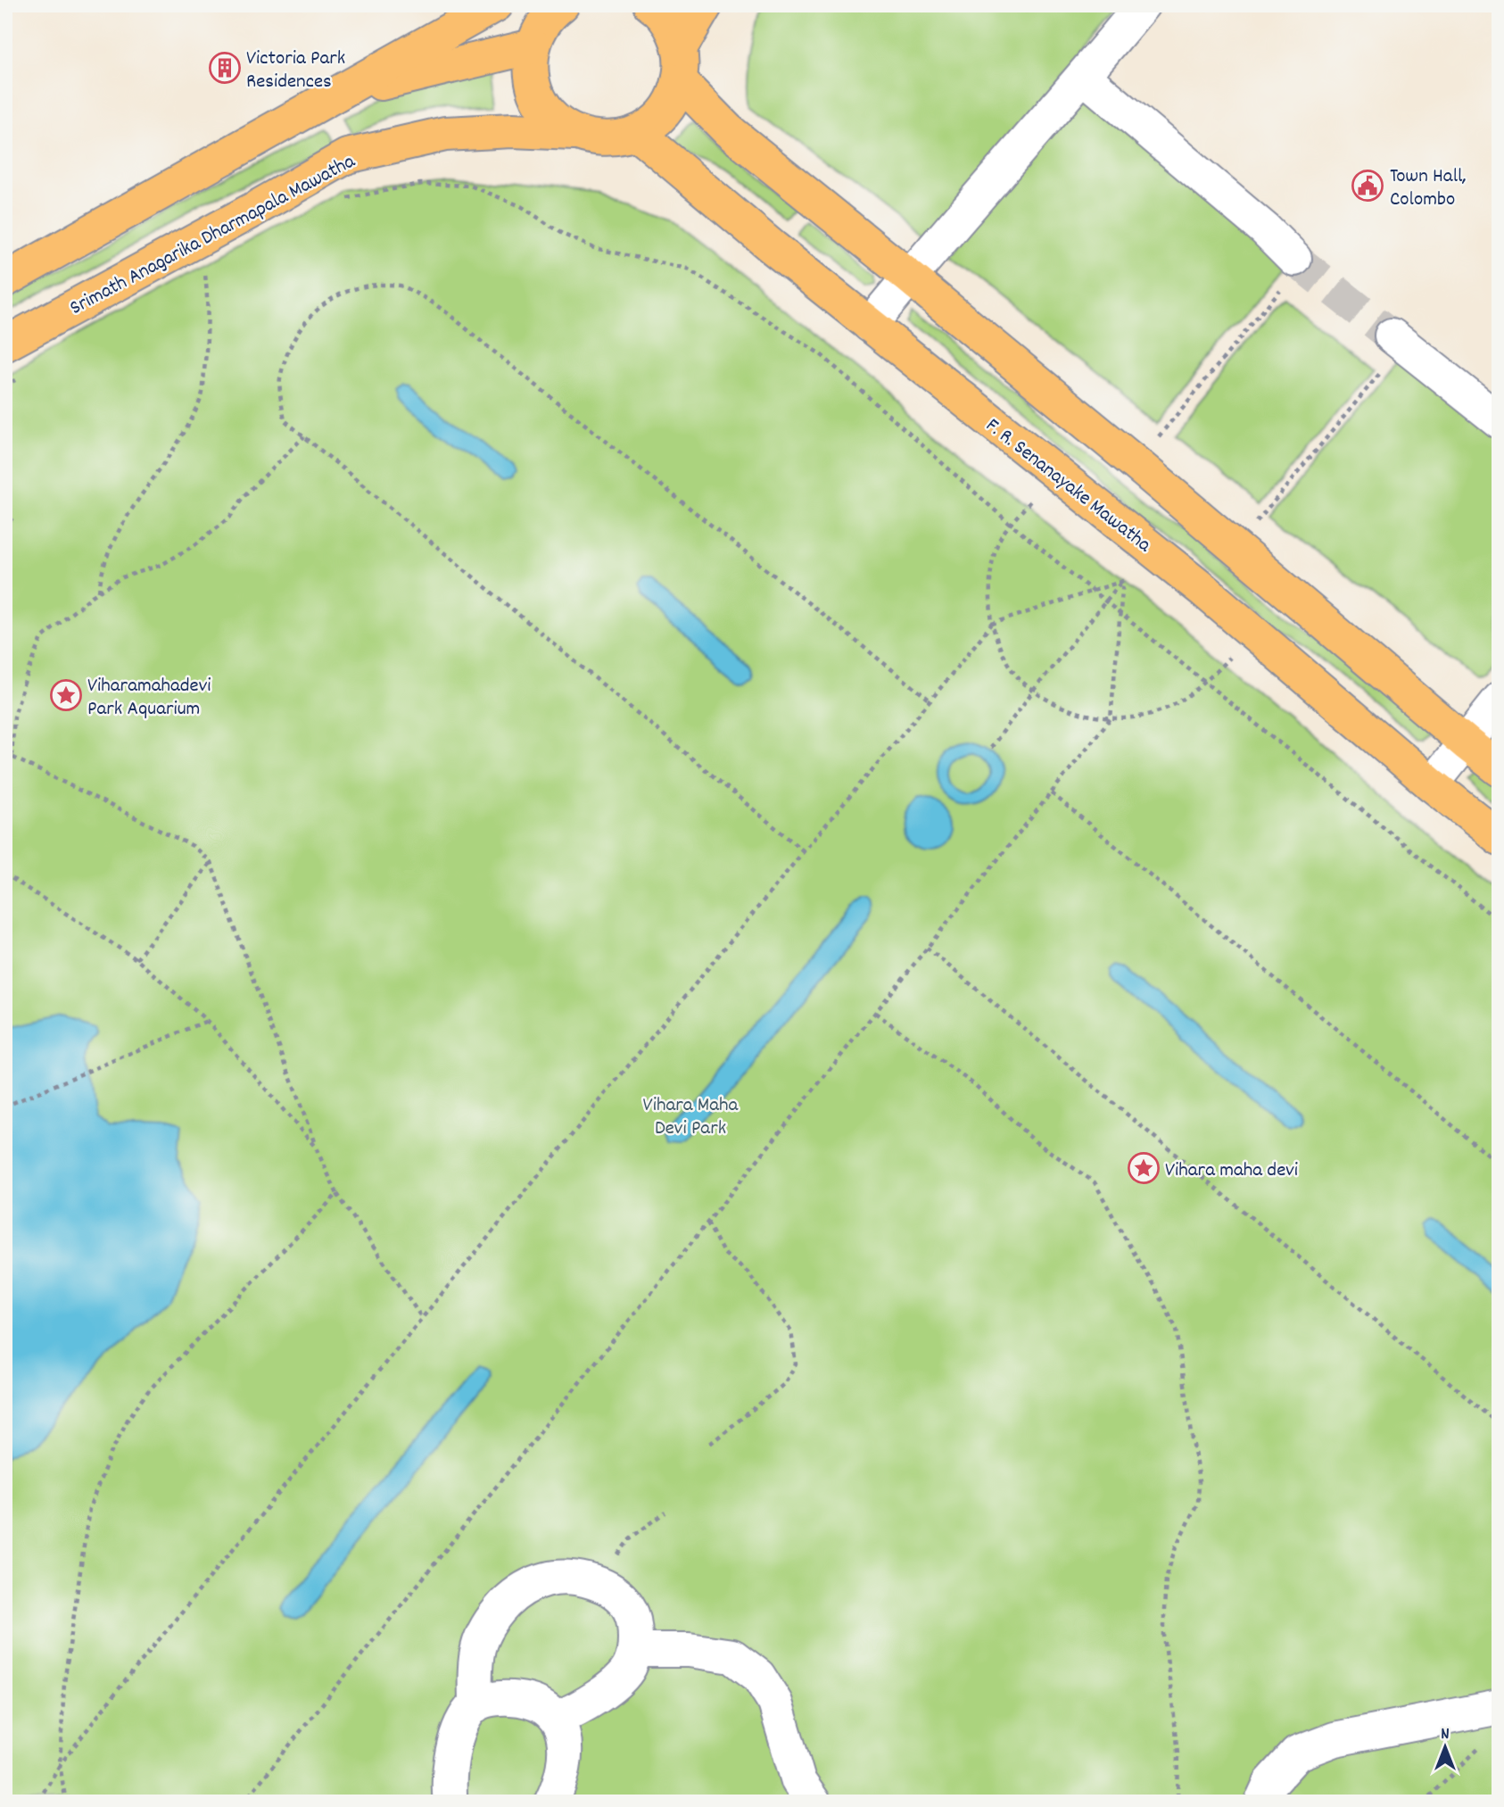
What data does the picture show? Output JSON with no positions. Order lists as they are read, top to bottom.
{
  "streets": {
    "main road": ["Srimath Anagarika Dharmapala Mawatha", "F. R. Senanayake Mawatha"]
  },
  "crossings": [
    ["Srimath Anagarika Dharmapala Mawatha", "F. R. Senanayake Mawatha"]
  ],
  "parks": ["Vihara Maha Devi Park"],
  "places": {
    "building": ["Victoria Park Residences"],
    "public building": ["Town Hall, Colombo"],
    "place": ["Viharamahadevi Park Aquarium", "Vihara maha devi"]
  },
  "north": "top"
}
